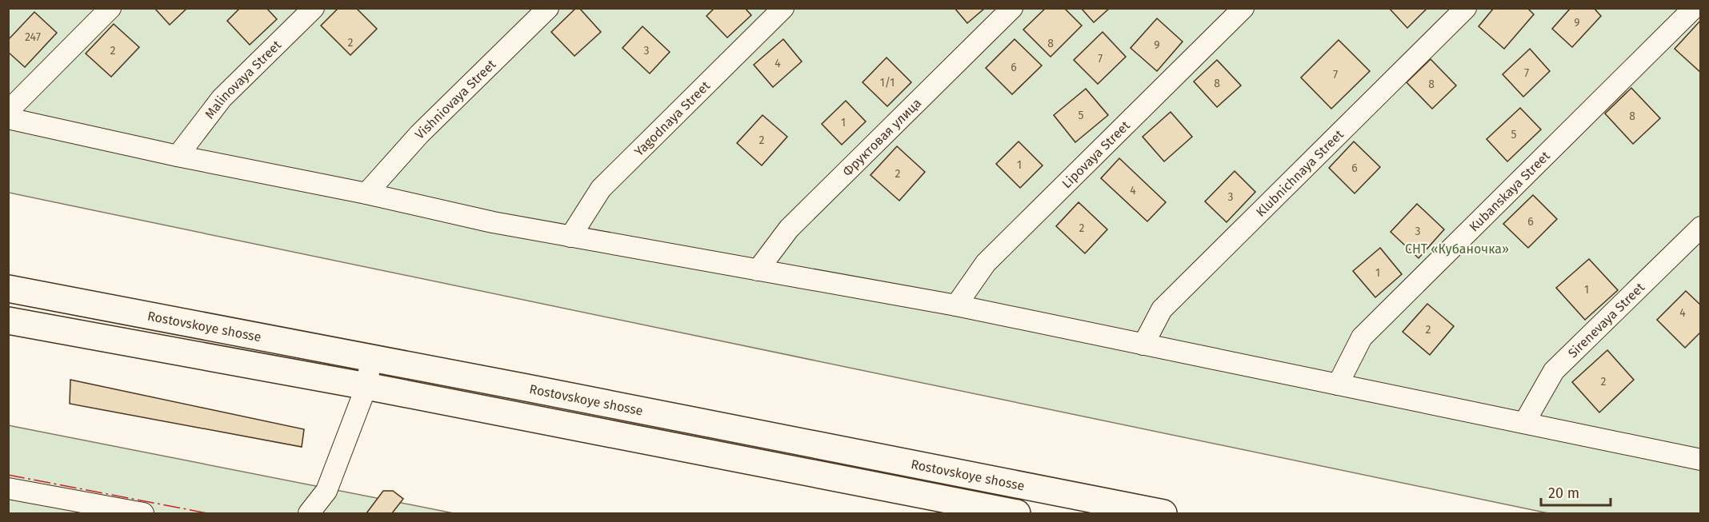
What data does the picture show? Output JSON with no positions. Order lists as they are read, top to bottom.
{
  "streets": {
    "highway": ["Rostovskoye shosse"],
    "street": [
      "Malinovaya Street",
      "Vishniovaya Street",
      "Yagodnaya Street",
      "Фруктовая улица",
      "Lipovaya Street",
      "Klubnichnaya Street",
      "Kubanskaya Street",
      "Sirenevaya Street"
    ]
  },
  "parks": ["СНТ «Кубаночка»"],
  "house_numbers": [
    "9",
    "247",
    "2",
    "8",
    "9",
    "2",
    "3",
    "7",
    "4",
    "6",
    "7",
    "7",
    "1/1",
    "8",
    "8",
    "5",
    "8",
    "1",
    "5",
    "2",
    "1",
    "6",
    "2",
    "4",
    "3",
    "6",
    "2",
    "3",
    "1",
    "1",
    "4",
    "2",
    "2"
  ],
  "scale_bar": "20 m"
}
